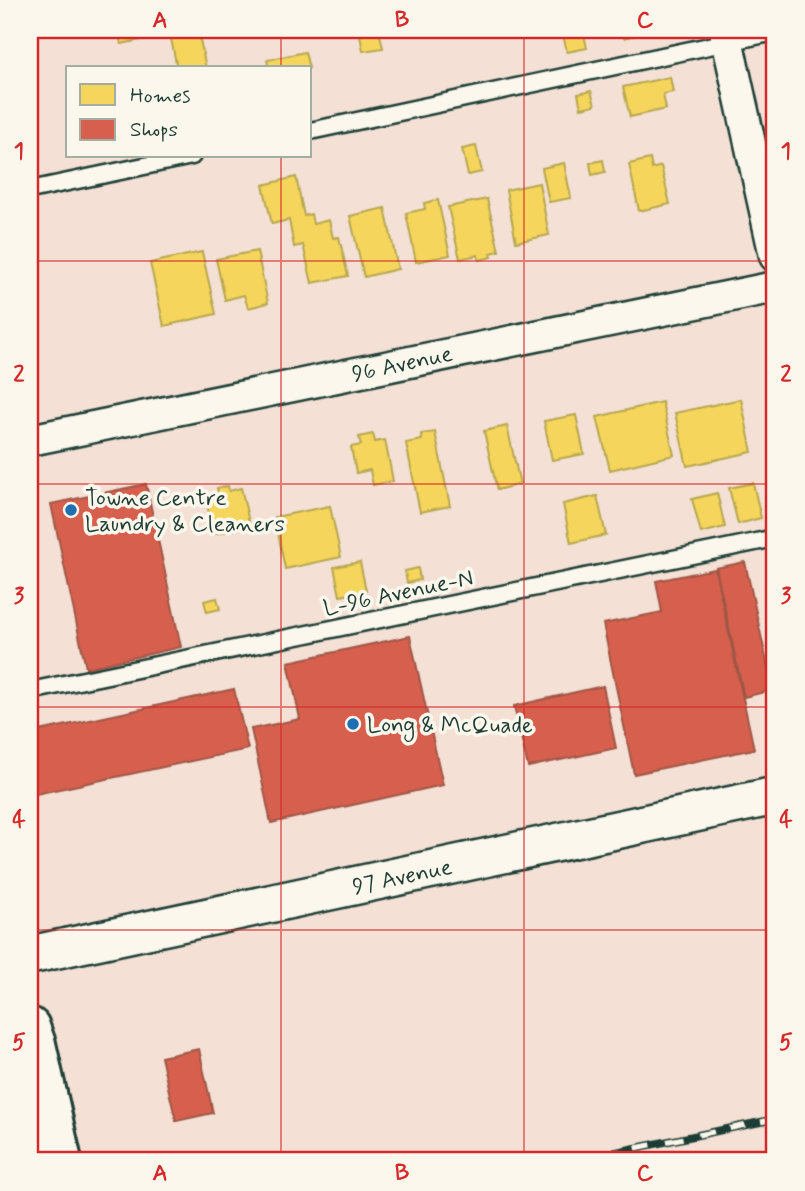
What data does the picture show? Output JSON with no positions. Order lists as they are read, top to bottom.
{
  "streets": {
    "street": ["96 Avenue", "97 Avenue"],
    "lane": ["L-96 Avenue-N"]
  },
  "places": ["Towne Centre Laundry & Cleaners", "Long & McQuade"],
  "legend": ["Homes", "Shops"],
  "grid": {
    "columns": ["A", "B", "C"],
    "rows": [
      "1",
      "2",
      "3",
      "4",
      "5"
    ]
  }
}
